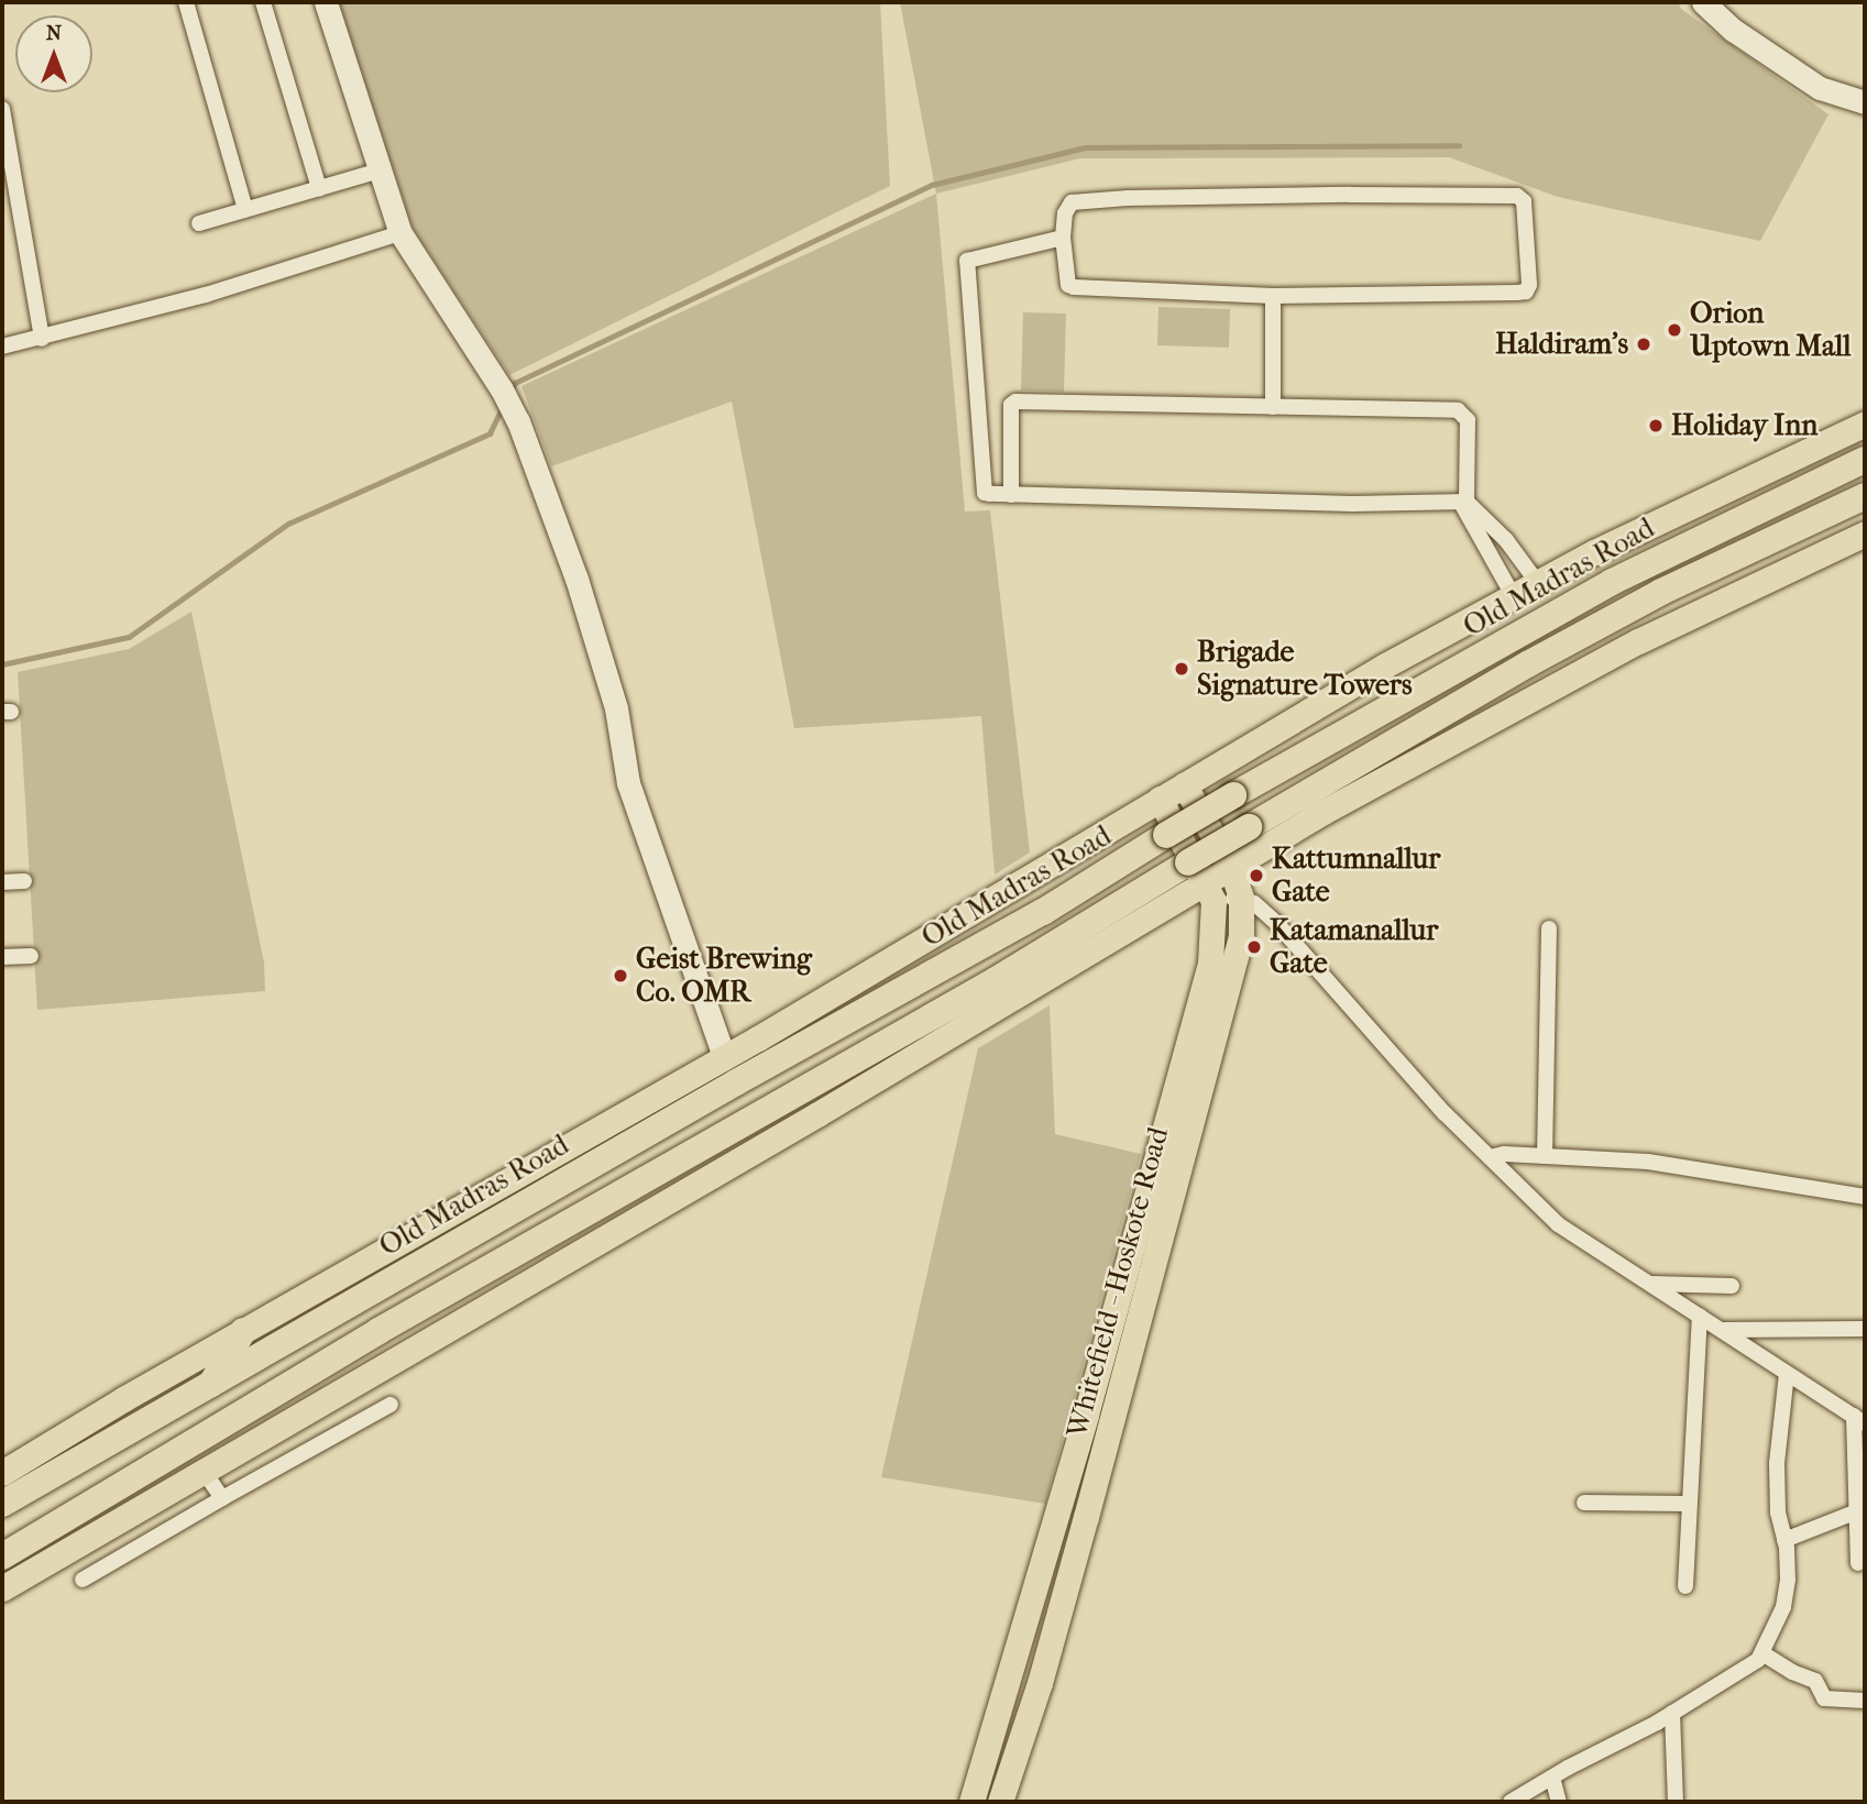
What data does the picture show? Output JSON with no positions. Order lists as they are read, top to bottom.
{
  "streets": {
    "highway": ["Old Madras Road"],
    "main road": ["Whitefield - Hoskote Road"]
  },
  "places": [
    "Orion Uptown Mall",
    "Haldiram's",
    "Holiday Inn",
    "Brigade Signature Towers",
    "Kattumnallur Gate",
    "Katamanallur Gate",
    "Geist Brewing Co. OMR"
  ],
  "north": "top"
}
